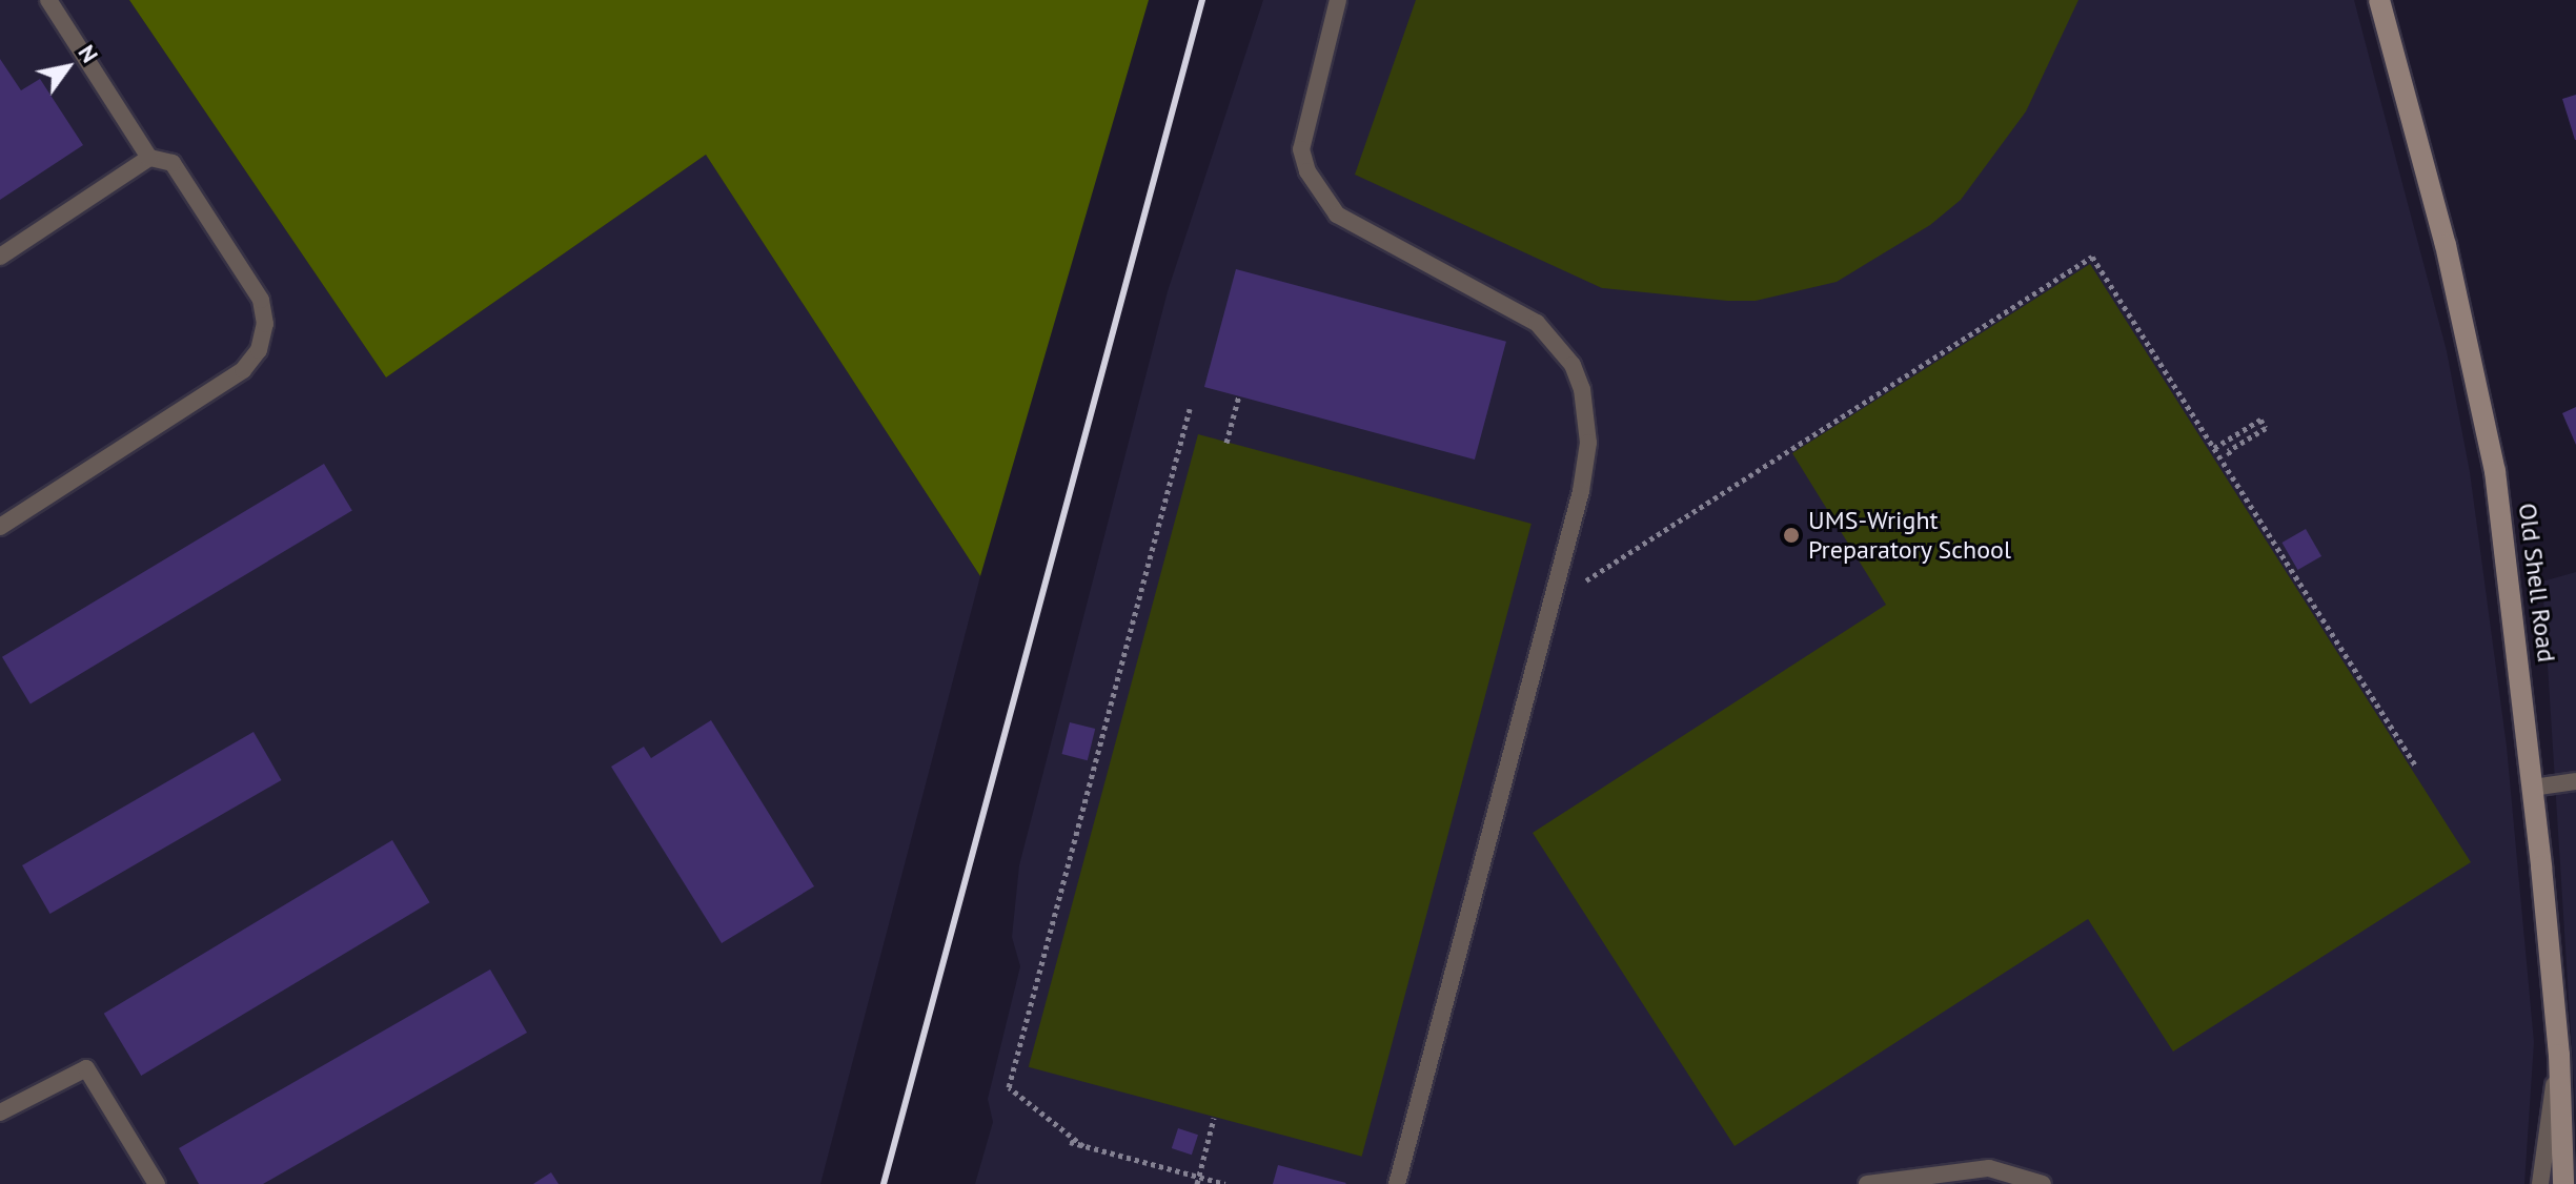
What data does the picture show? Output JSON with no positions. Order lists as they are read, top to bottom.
{
  "streets": {
    "street": ["Old Shell Road"]
  },
  "places": ["UMS-Wright Preparatory School"],
  "north": "top right"
}
